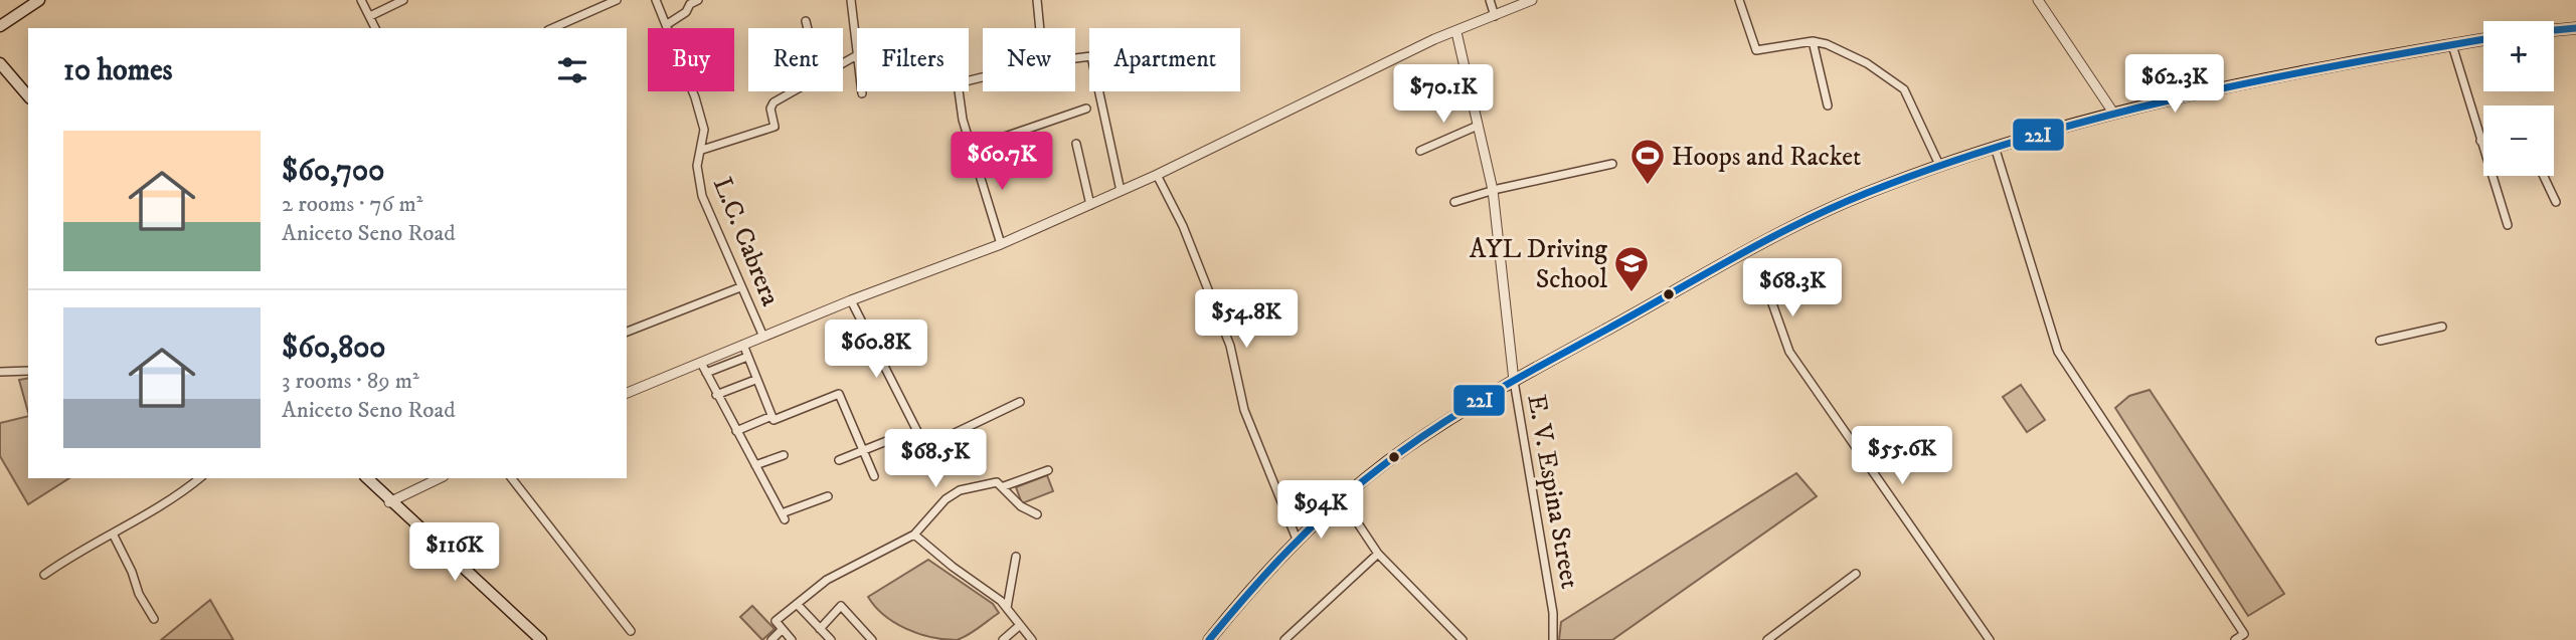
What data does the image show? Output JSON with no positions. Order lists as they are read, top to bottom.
{
  "streets": {
    "street": ["L.C. Cabrera", "E. V. Espina Street"]
  },
  "places": {
    "sports": ["Hoops and Racket"],
    "school or university": ["AYL Driving School"]
  },
  "lines": ["transit line 22I"],
  "page": {
    "map_buttons": ["+", "−"],
    "chip": [
      "Buy",
      "Rent",
      "Filters",
      "New",
      "Apartment"
    ],
    "heading": "10 homes",
    "price": [
      "$62.3K",
      "$70.1K",
      "$60.7K",
      "$68.3K",
      "$54.8K",
      "$60.8K",
      "$55.6K",
      "$68.5K",
      "$94K",
      "$116K"
    ],
    "list": [
      {
        "name": "$60,700",
        "note": "2 rooms · 76 m² · Aniceto Seno Road"
      },
      {
        "name": "$60,800",
        "note": "3 rooms · 89 m² · Aniceto Seno Road"
      }
    ]
  }
}
